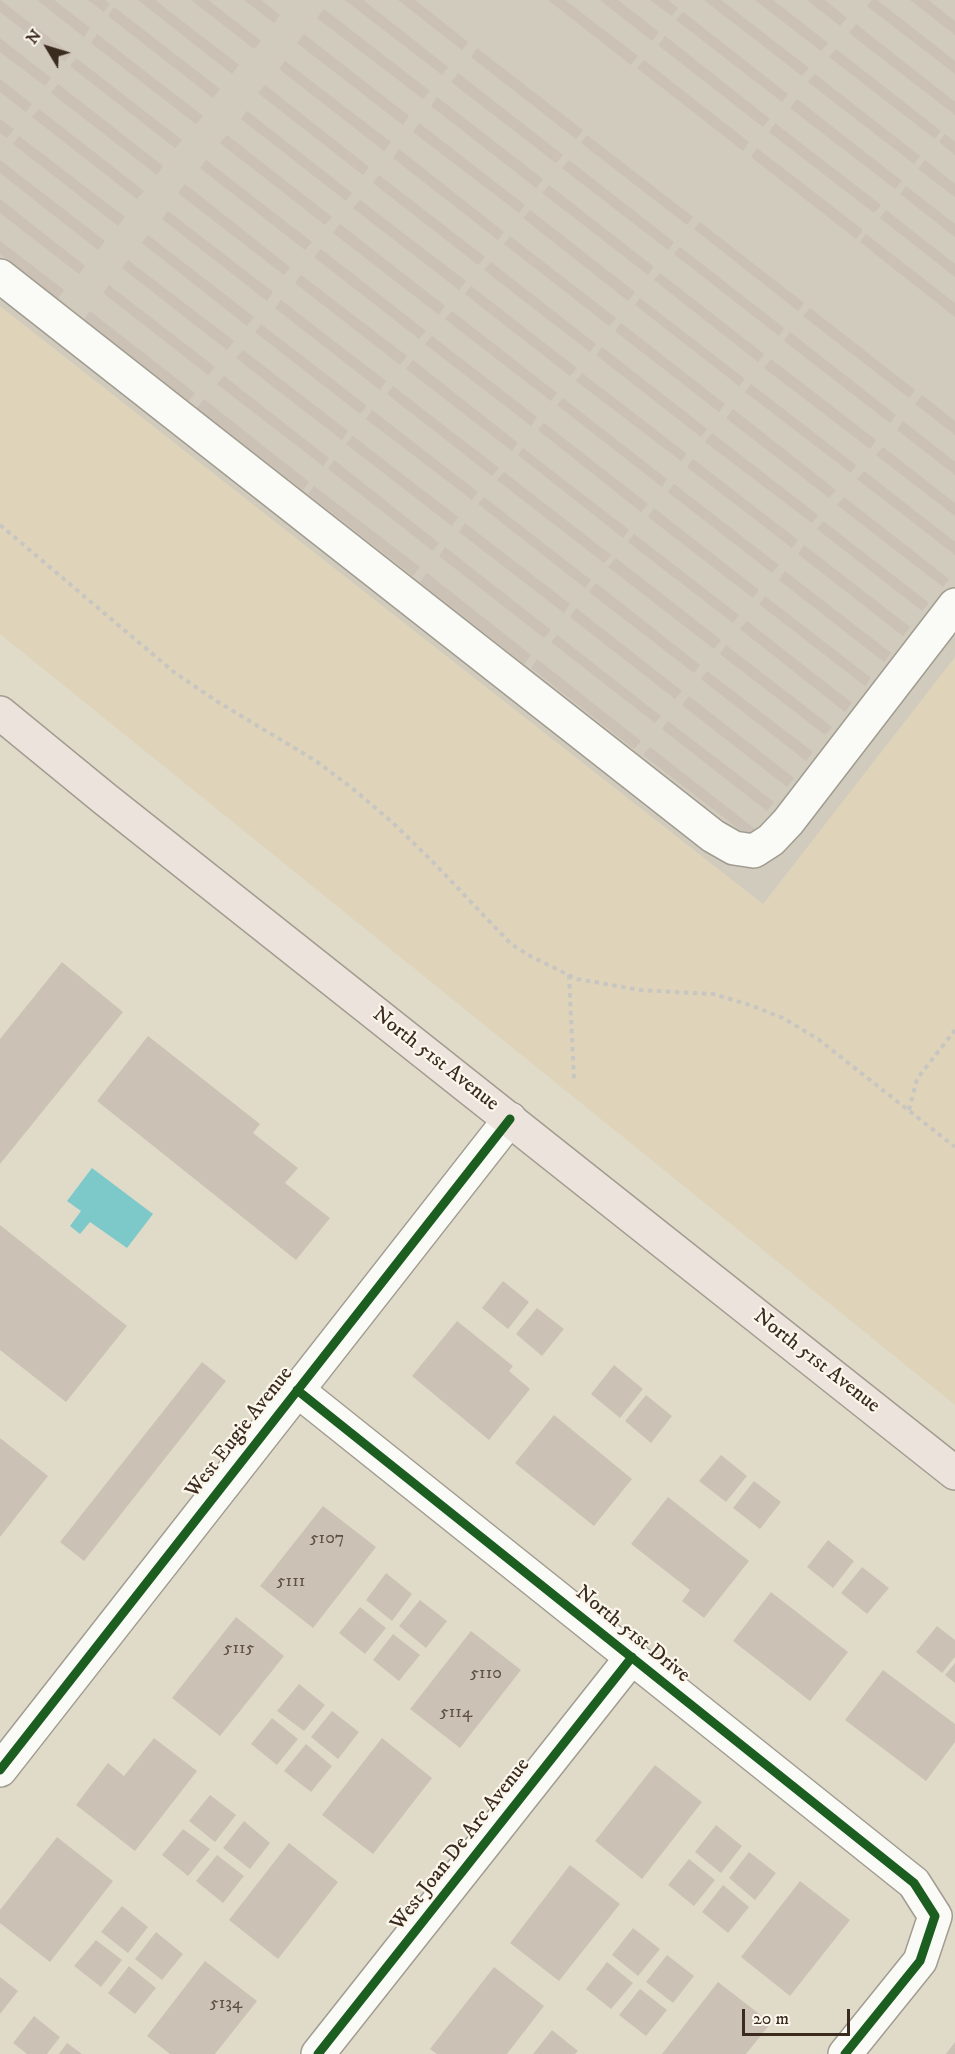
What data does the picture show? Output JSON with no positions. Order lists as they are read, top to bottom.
{
  "streets": {
    "main road": ["North 51st Avenue"],
    "street": ["West Eugie Avenue", "North 51st Drive", "West Joan De Arc Avenue"]
  },
  "crossings": [
    ["North 51st Avenue", "West Eugie Avenue"],
    ["West Eugie Avenue", "North 51st Drive"],
    ["North 51st Drive", "West Joan De Arc Avenue"]
  ],
  "house_numbers": [
    "5107",
    "5111",
    "5115",
    "5110",
    "5114",
    "5134"
  ],
  "scale_bar": "20 m",
  "north": "top left"
}
